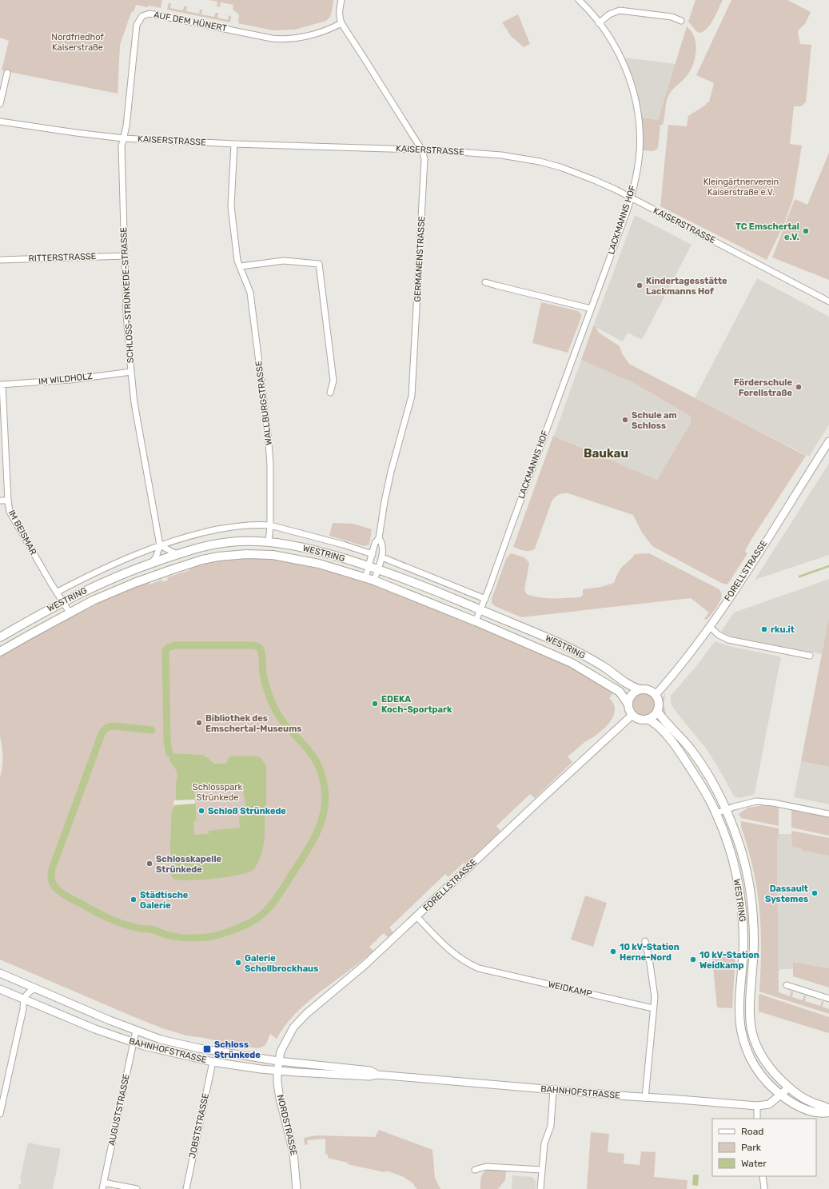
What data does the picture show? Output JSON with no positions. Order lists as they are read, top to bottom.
{
  "streets": {
    "main road": ["WESTRING"],
    "street": [
      "AUF DEM HÜNERT",
      "KAISERSTRASSE",
      "LACKMANNS HOF",
      "RITTERSTRASSE",
      "GERMANENSTRASSE",
      "SCHLOSS-STRÜNKEDE-STRASSE",
      "IM WILDHOLZ",
      "WALLBURGSTRASSE",
      "IM BEISMAR",
      "FORELLSTRASSE",
      "WEIDKAMP",
      "BAHNHOFSTRASSE",
      "AUGUSTSTRASSE",
      "NORDSTRASSE",
      "JOBSTSTRASSE"
    ]
  },
  "crossings": [
    ["AUF DEM HÜNERT", "KAISERSTRASSE"],
    ["AUF DEM HÜNERT", "GERMANENSTRASSE"],
    ["AUF DEM HÜNERT", "SCHLOSS-STRÜNKEDE-STRASSE"],
    ["KAISERSTRASSE", "LACKMANNS HOF"],
    ["KAISERSTRASSE", "GERMANENSTRASSE"],
    ["KAISERSTRASSE", "SCHLOSS-STRÜNKEDE-STRASSE"],
    ["KAISERSTRASSE", "WALLBURGSTRASSE"],
    ["LACKMANNS HOF", "WESTRING"],
    ["RITTERSTRASSE", "SCHLOSS-STRÜNKEDE-STRASSE"],
    ["GERMANENSTRASSE", "WESTRING"],
    ["SCHLOSS-STRÜNKEDE-STRASSE", "IM WILDHOLZ"],
    ["SCHLOSS-STRÜNKEDE-STRASSE", "WESTRING"],
    ["IM WILDHOLZ", "IM BEISMAR"],
    ["WALLBURGSTRASSE", "WESTRING"],
    ["IM BEISMAR", "WESTRING"],
    ["WESTRING", "FORELLSTRASSE"],
    ["WESTRING", "BAHNHOFSTRASSE"],
    ["FORELLSTRASSE", "WEIDKAMP"],
    ["FORELLSTRASSE", "BAHNHOFSTRASSE"],
    ["FORELLSTRASSE", "NORDSTRASSE"],
    ["BAHNHOFSTRASSE", "AUGUSTSTRASSE"],
    ["BAHNHOFSTRASSE", "NORDSTRASSE"],
    ["BAHNHOFSTRASSE", "JOBSTSTRASSE"]
  ],
  "districts": ["Baukau"],
  "parks": ["Nordfriedhof Kaiserstraße", "Kleingärtnerverein Kaiserstraße e.V.", "Schlosspark Strünkede"],
  "places": {
    "other": [
      "TC Emschertal e.V.",
      "Kindertagesstätte Lackmanns Hof",
      "Förderschule Forellstraße",
      "Schule am Schloss",
      "rku.it",
      "EDEKA Koch-Sportpark",
      "Bibliothek des Emschertal-Museums",
      "Schloß Strünkede",
      "Schlosskapelle Strünkede",
      "Dassault Systemes",
      "Städtische Galerie",
      "10 kV-Station Herne-Nord",
      "10 kV-Station Weidkamp",
      "Galerie Schollbrockhaus"
    ],
    "transit": ["Schloss Strünkede"]
  },
  "legend": ["Road", "Park", "Water"]
}
